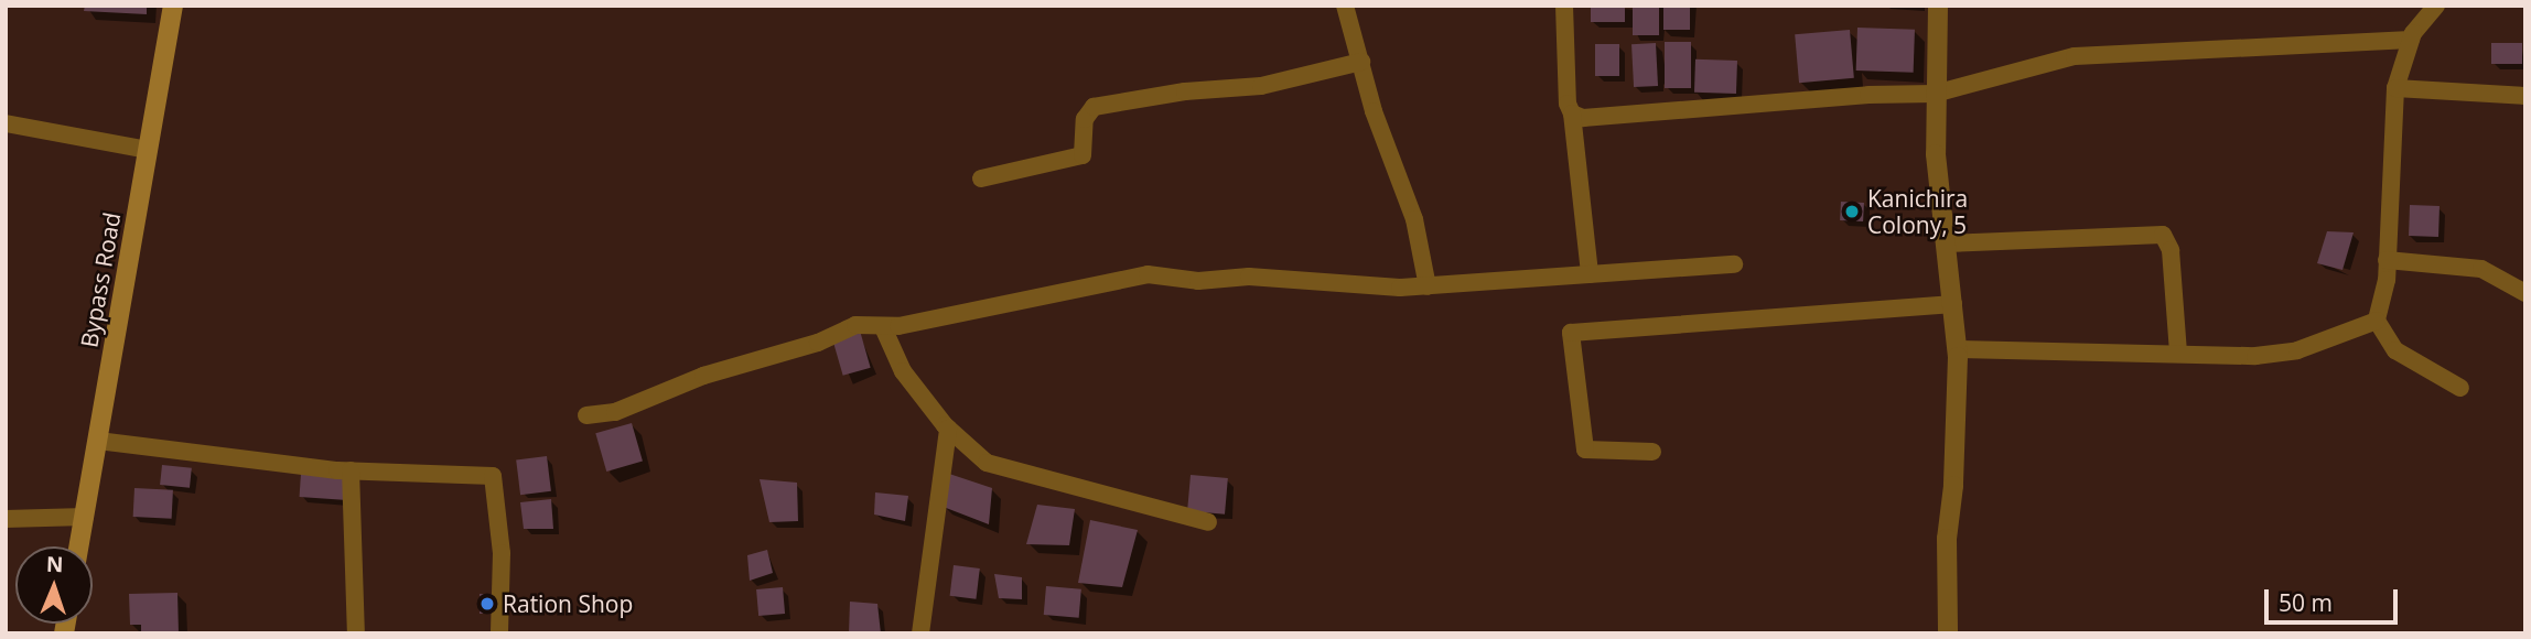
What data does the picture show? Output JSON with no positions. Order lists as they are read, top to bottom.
{
  "streets": {
    "main road": ["Bypass Road"]
  },
  "places": ["Kanichira Colony, 5", "Ration Shop"],
  "scale_bar": "50 m",
  "north": "top"
}
